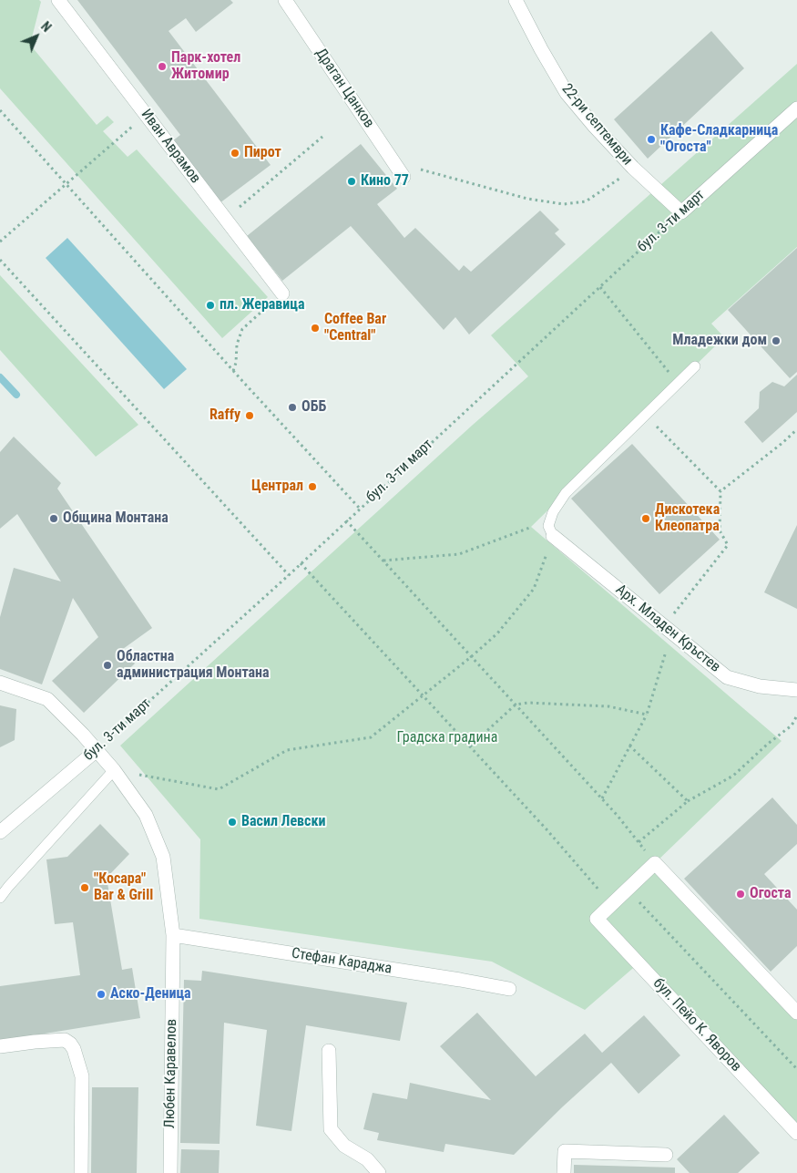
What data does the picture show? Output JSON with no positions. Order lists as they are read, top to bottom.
{
  "streets": {
    "street": [
      "Драган Цанков",
      "22-ри септември",
      "Иван Аврамов",
      "бул. 3-ти март",
      "Арх. Младен Кръстев",
      "Стефан Караджа",
      "бул. Пейо К. Яворов",
      "Любен Каравелов"
    ]
  },
  "crossings": [
    ["22-ри септември", "бул. 3-ти март"],
    ["бул. 3-ти март", "Любен Каравелов"],
    ["Стефан Караджа", "Любен Каравелов"]
  ],
  "parks": ["Градска градина"],
  "places": [
    "Парк-хотел Житомир",
    "Кафе-Сладкарница \"Огоста\"",
    "Пирот",
    "Кино 77",
    "пл. Жеравица",
    "Coffee Bar \"Central\"",
    "Младежки дом",
    "ОББ",
    "Raffy",
    "Централ",
    "Община Монтана",
    "Дискотека Клеопатра",
    "Областна администрация Монтана",
    "Васил Левски",
    "\"Косара\" Bar & Grill",
    "Огоста",
    "Аско-Деница"
  ],
  "north": "top right"
}
